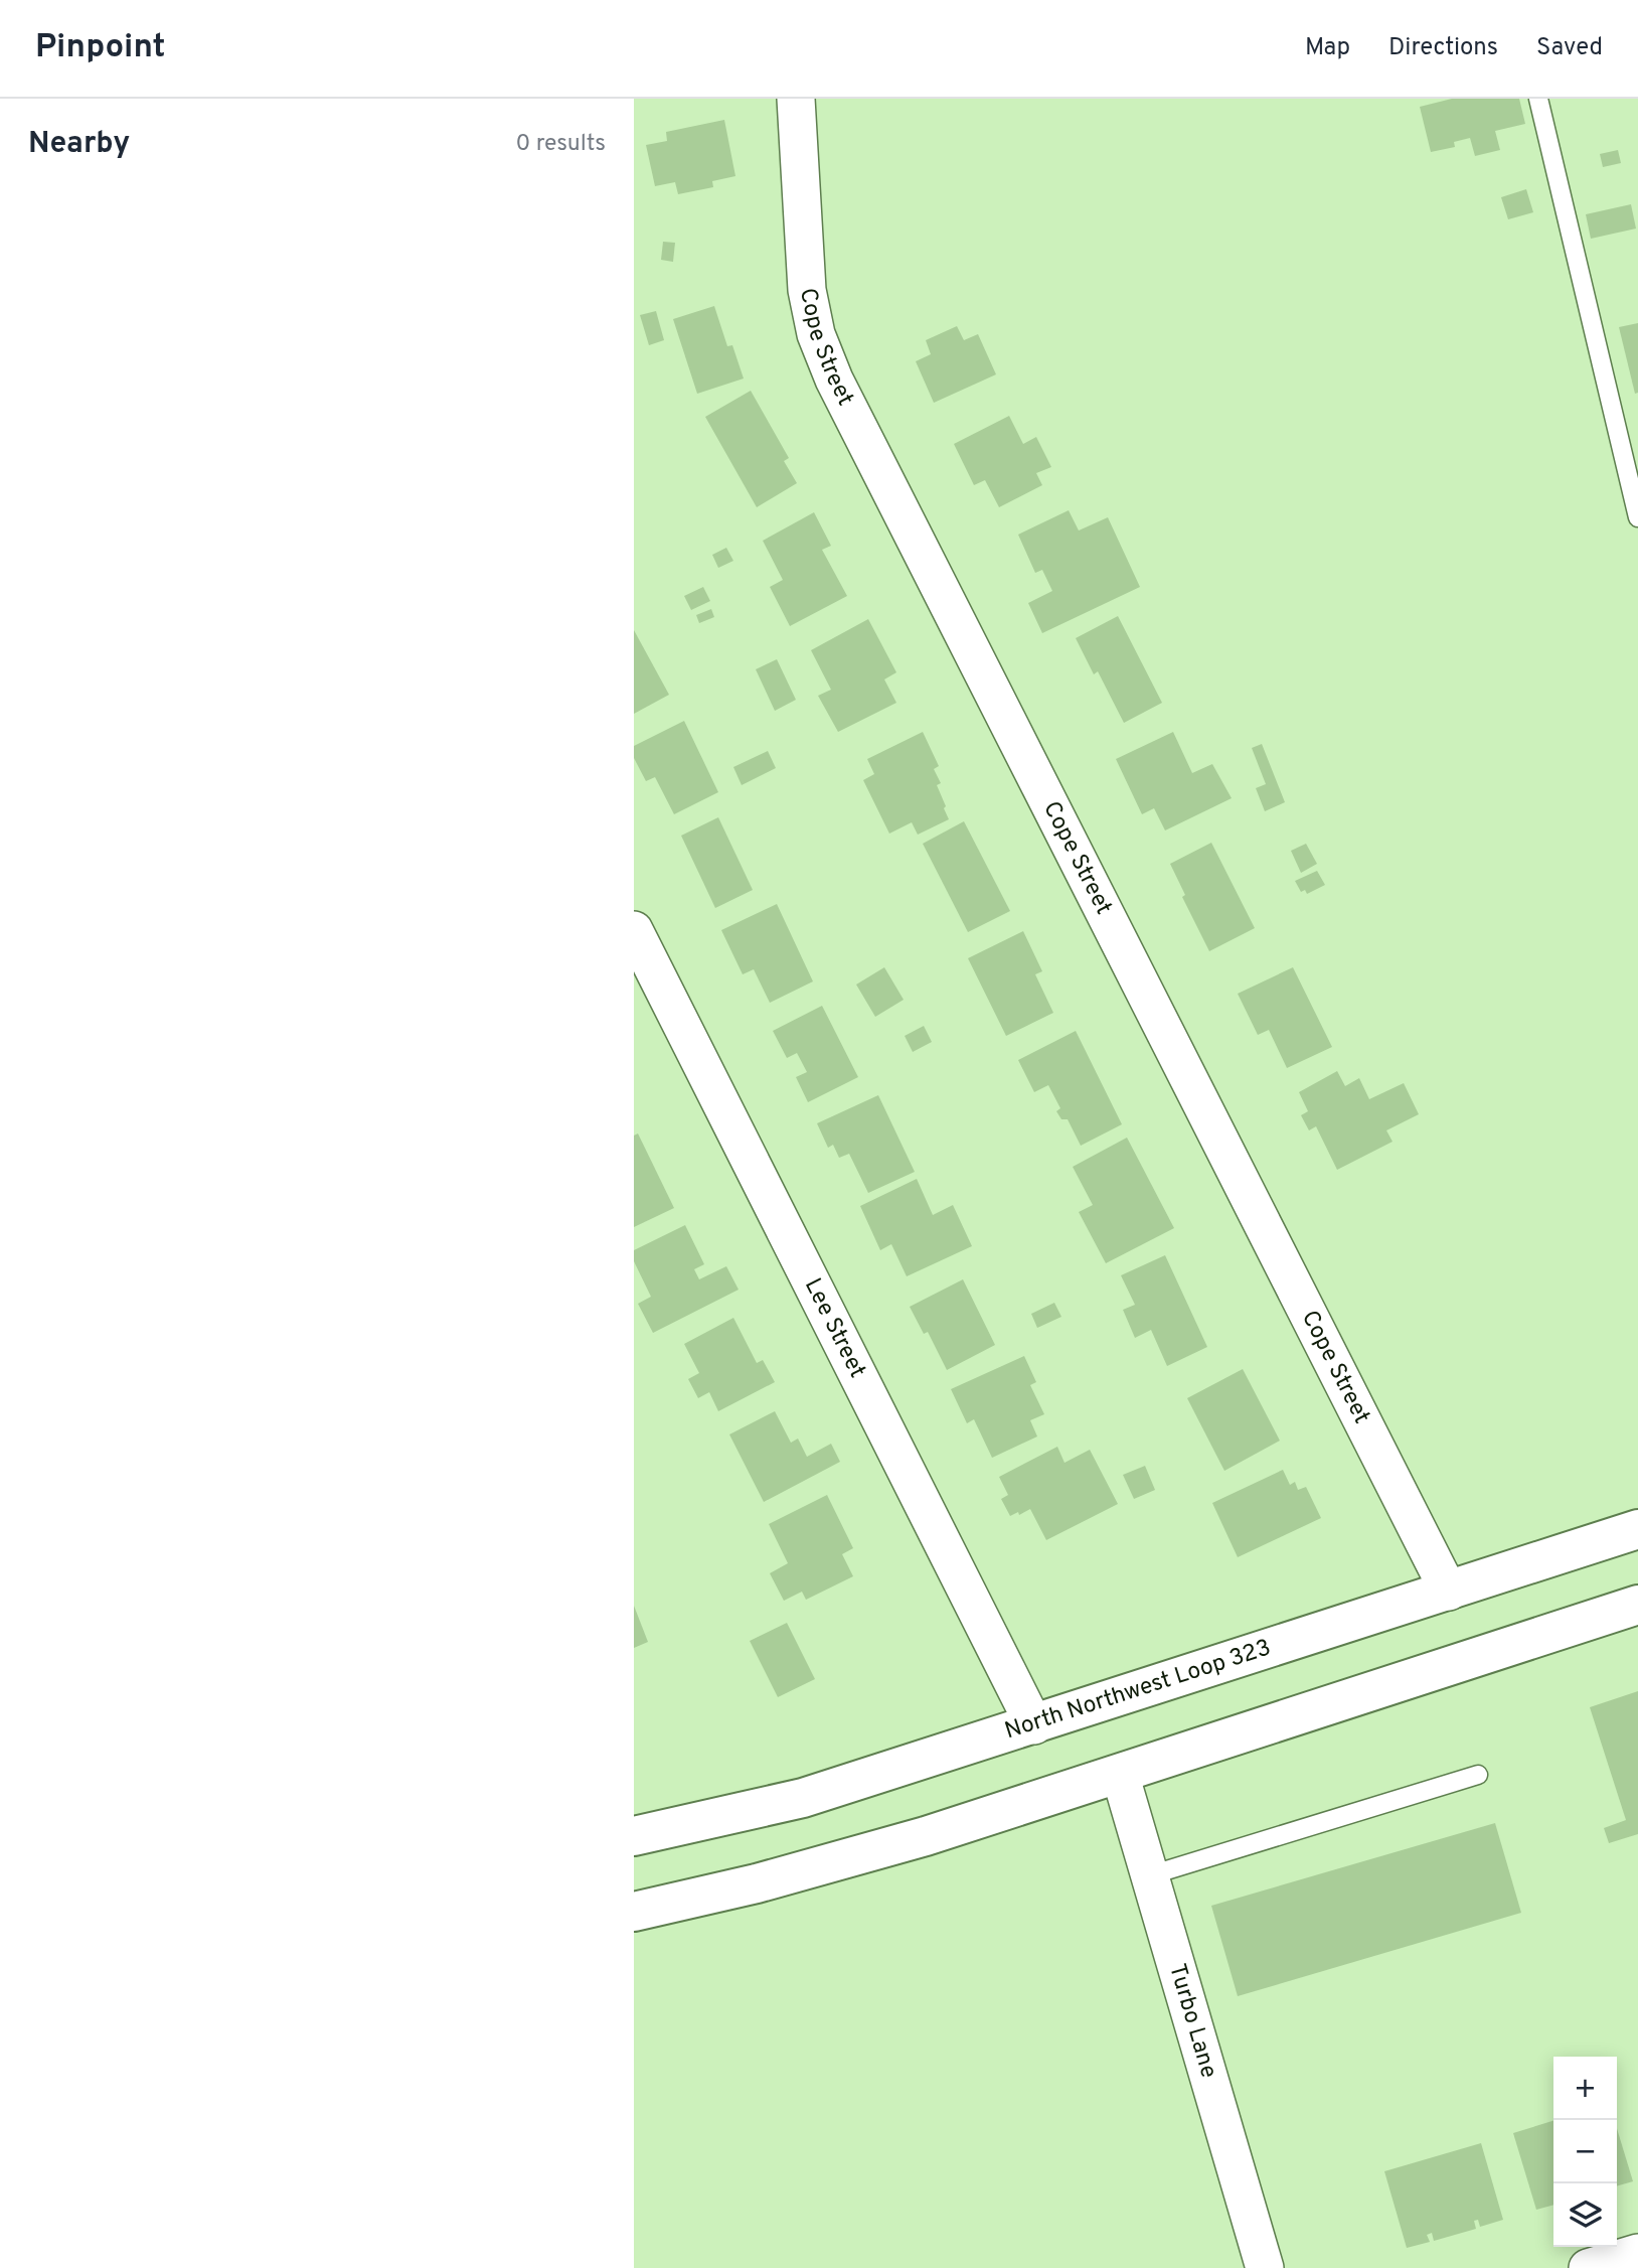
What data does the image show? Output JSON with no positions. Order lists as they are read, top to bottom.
{
  "streets": {
    "highway": ["North Northwest Loop 323"],
    "street": ["Cope Street", "Lee Street", "Turbo Lane"]
  },
  "crossings": [
    ["Cope Street", "North Northwest Loop 323"],
    ["Lee Street", "North Northwest Loop 323"]
  ],
  "page": {
    "header": "Pinpoint",
    "nav": ["Map", "Directions", "Saved"],
    "heading": ["Nearby", "0 results"],
    "map_buttons": ["+", "−"]
  }
}
